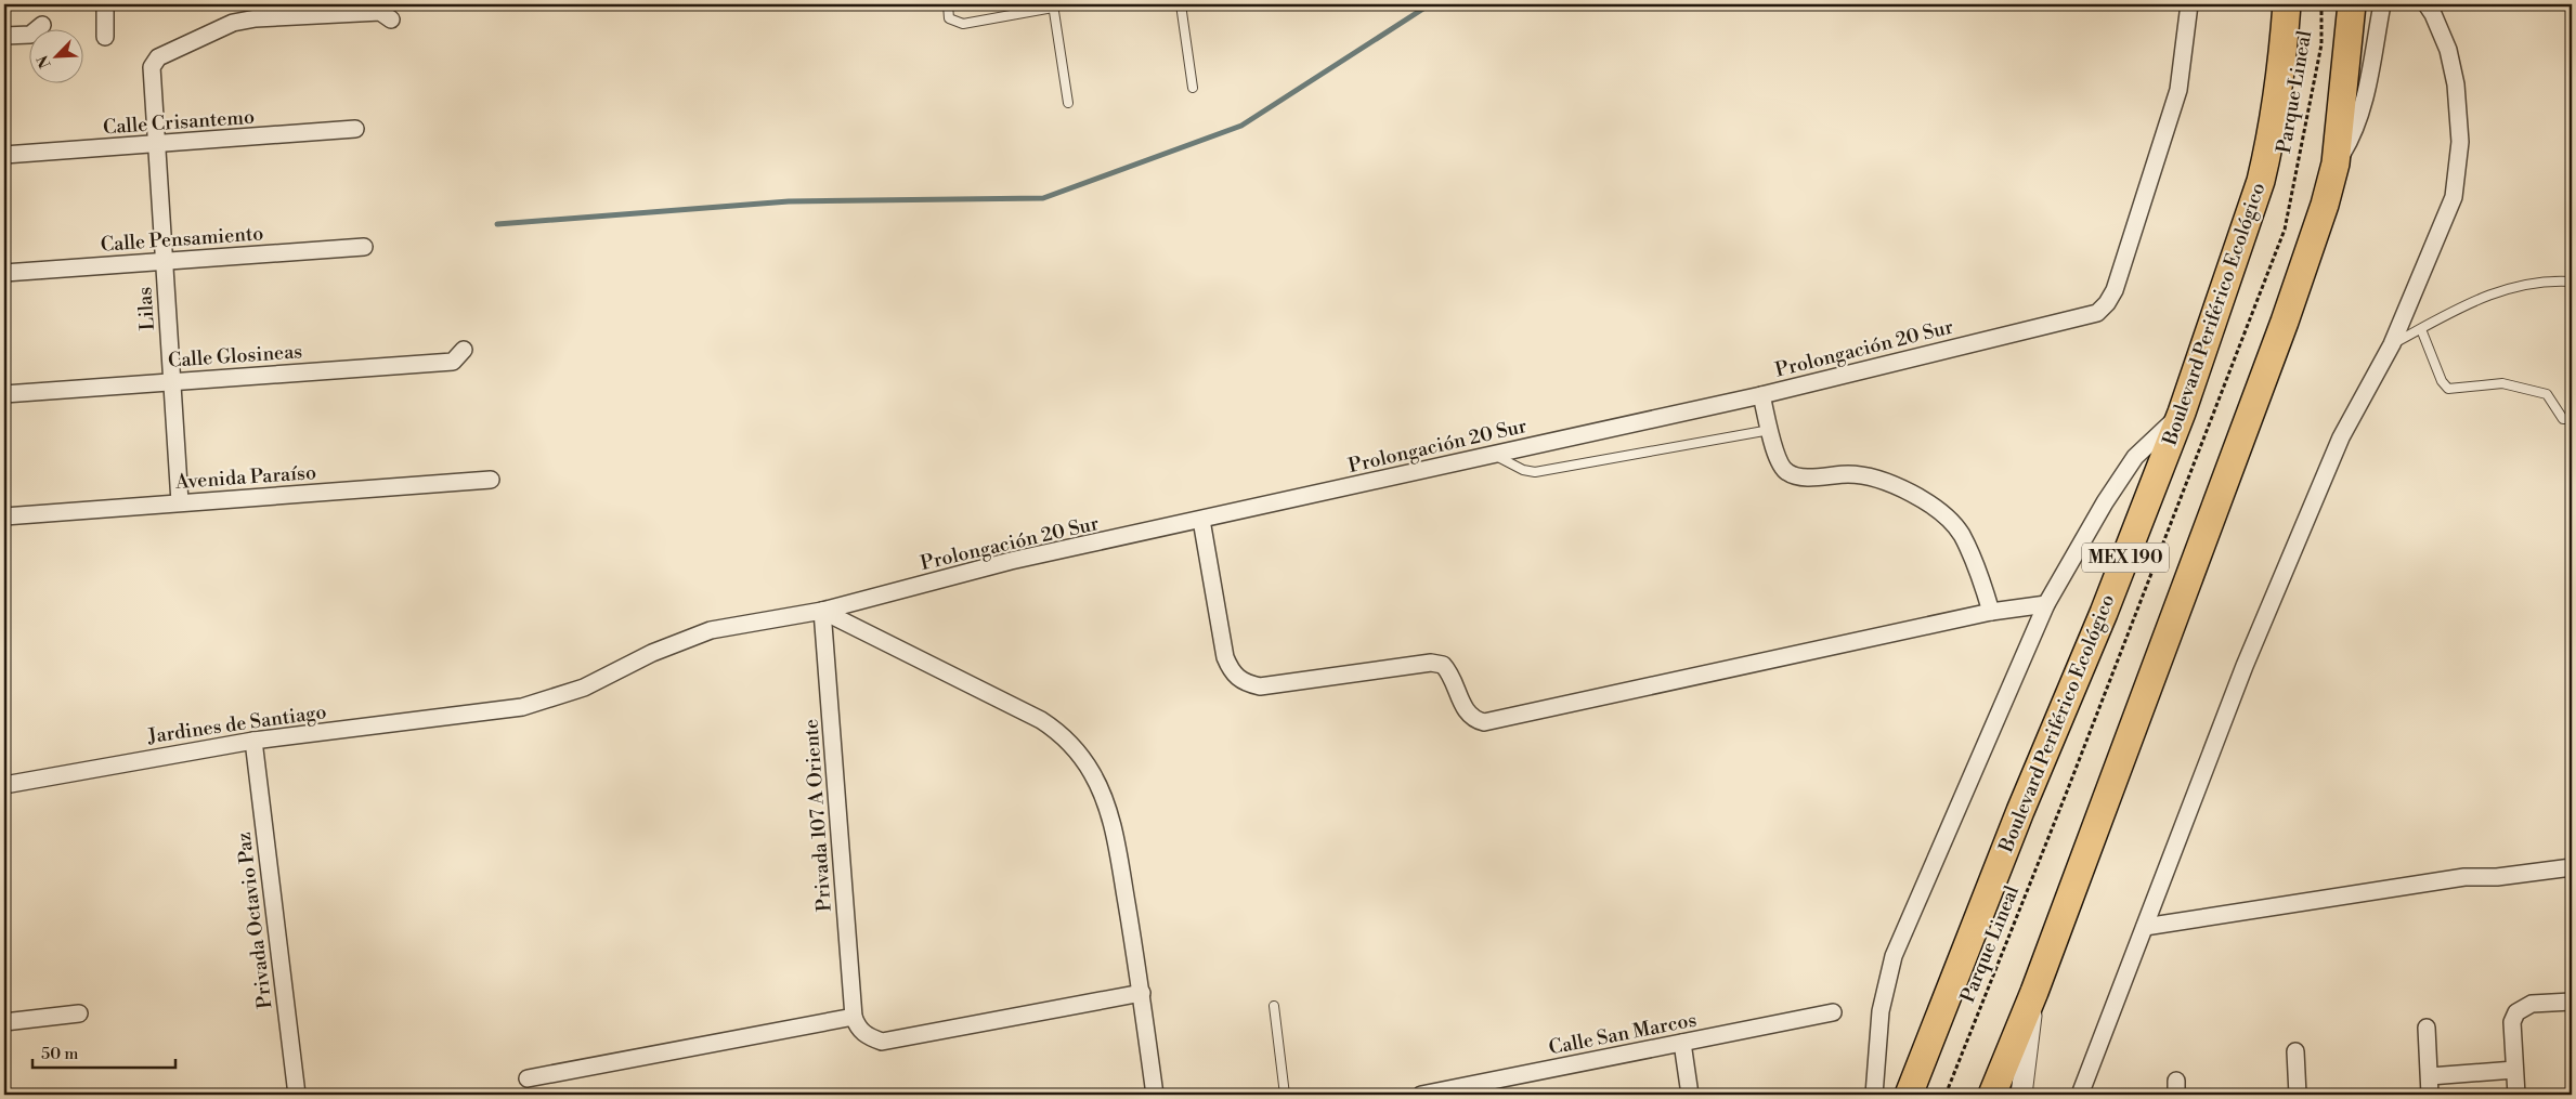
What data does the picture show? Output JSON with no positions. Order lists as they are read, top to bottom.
{
  "streets": {
    "highway": ["Boulevard Periférico Ecológico", "MEX 190"],
    "street": [
      "Calle Crisantemo",
      "Calle Pensamiento",
      "Lilas",
      "Prolongación 20 Sur",
      "Calle Glosineas",
      "Avenida Paraíso",
      "Jardines de Santiago",
      "Privada 107 A Oriente",
      "Privada Octavio Paz",
      "Calle San Marcos"
    ],
    "path": ["Parque Lineal"]
  },
  "crossings": [
    ["Calle Crisantemo", "Lilas"],
    ["Calle Pensamiento", "Lilas"],
    ["Lilas", "Calle Glosineas"],
    ["Lilas", "Avenida Paraíso"],
    ["Prolongación 20 Sur", "Jardines de Santiago"],
    ["Prolongación 20 Sur", "Privada 107 A Oriente"],
    ["Jardines de Santiago", "Privada Octavio Paz"]
  ],
  "scale_bar": "50 m",
  "north": "bottom left"
}
